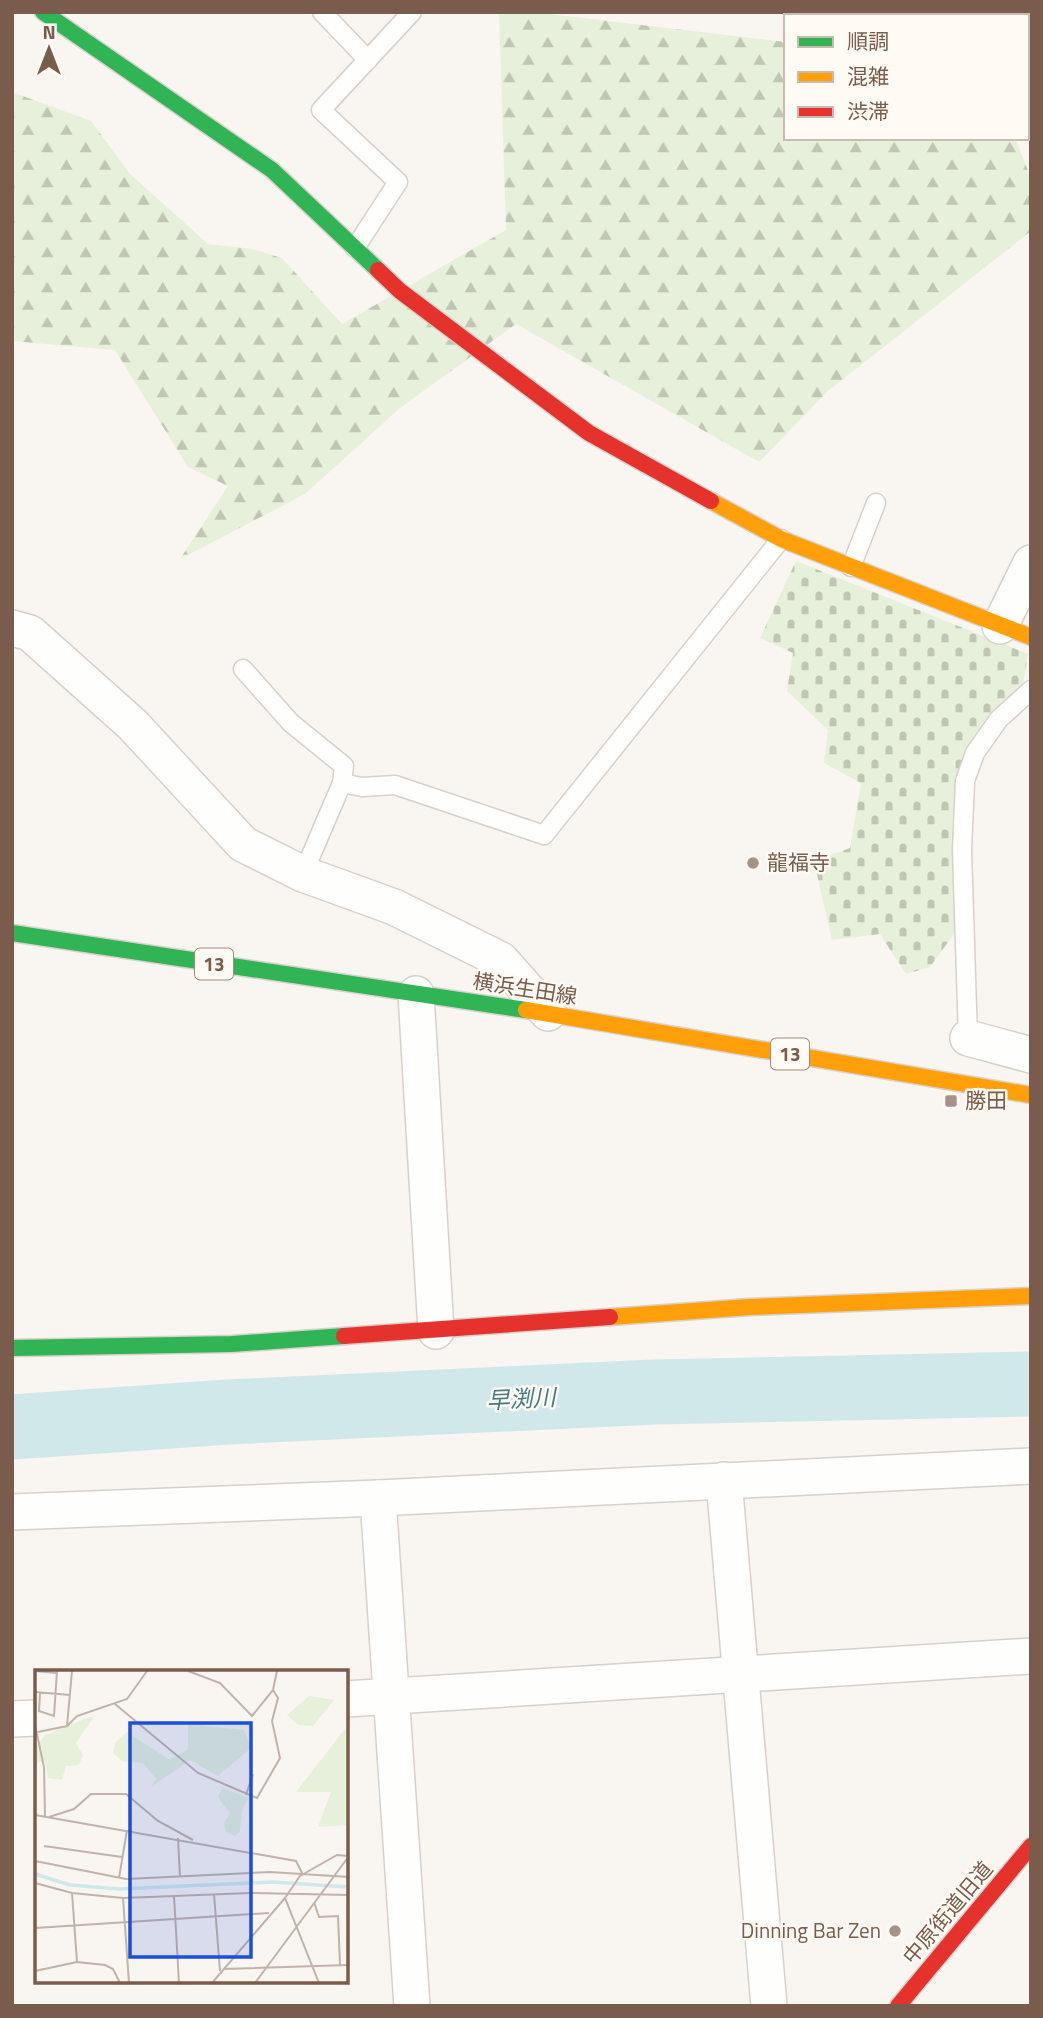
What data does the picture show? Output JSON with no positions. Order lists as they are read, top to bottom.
{
  "streets": {
    "street": ["13", "横浜生田線", "中原街道旧道"]
  },
  "water": ["早渕川"],
  "places": {
    "other": ["龍福寺", "Dinning Bar Zen"],
    "transit": ["勝田"]
  },
  "legend": ["順調", "混雑", "渋滞"],
  "north": "top"
}
